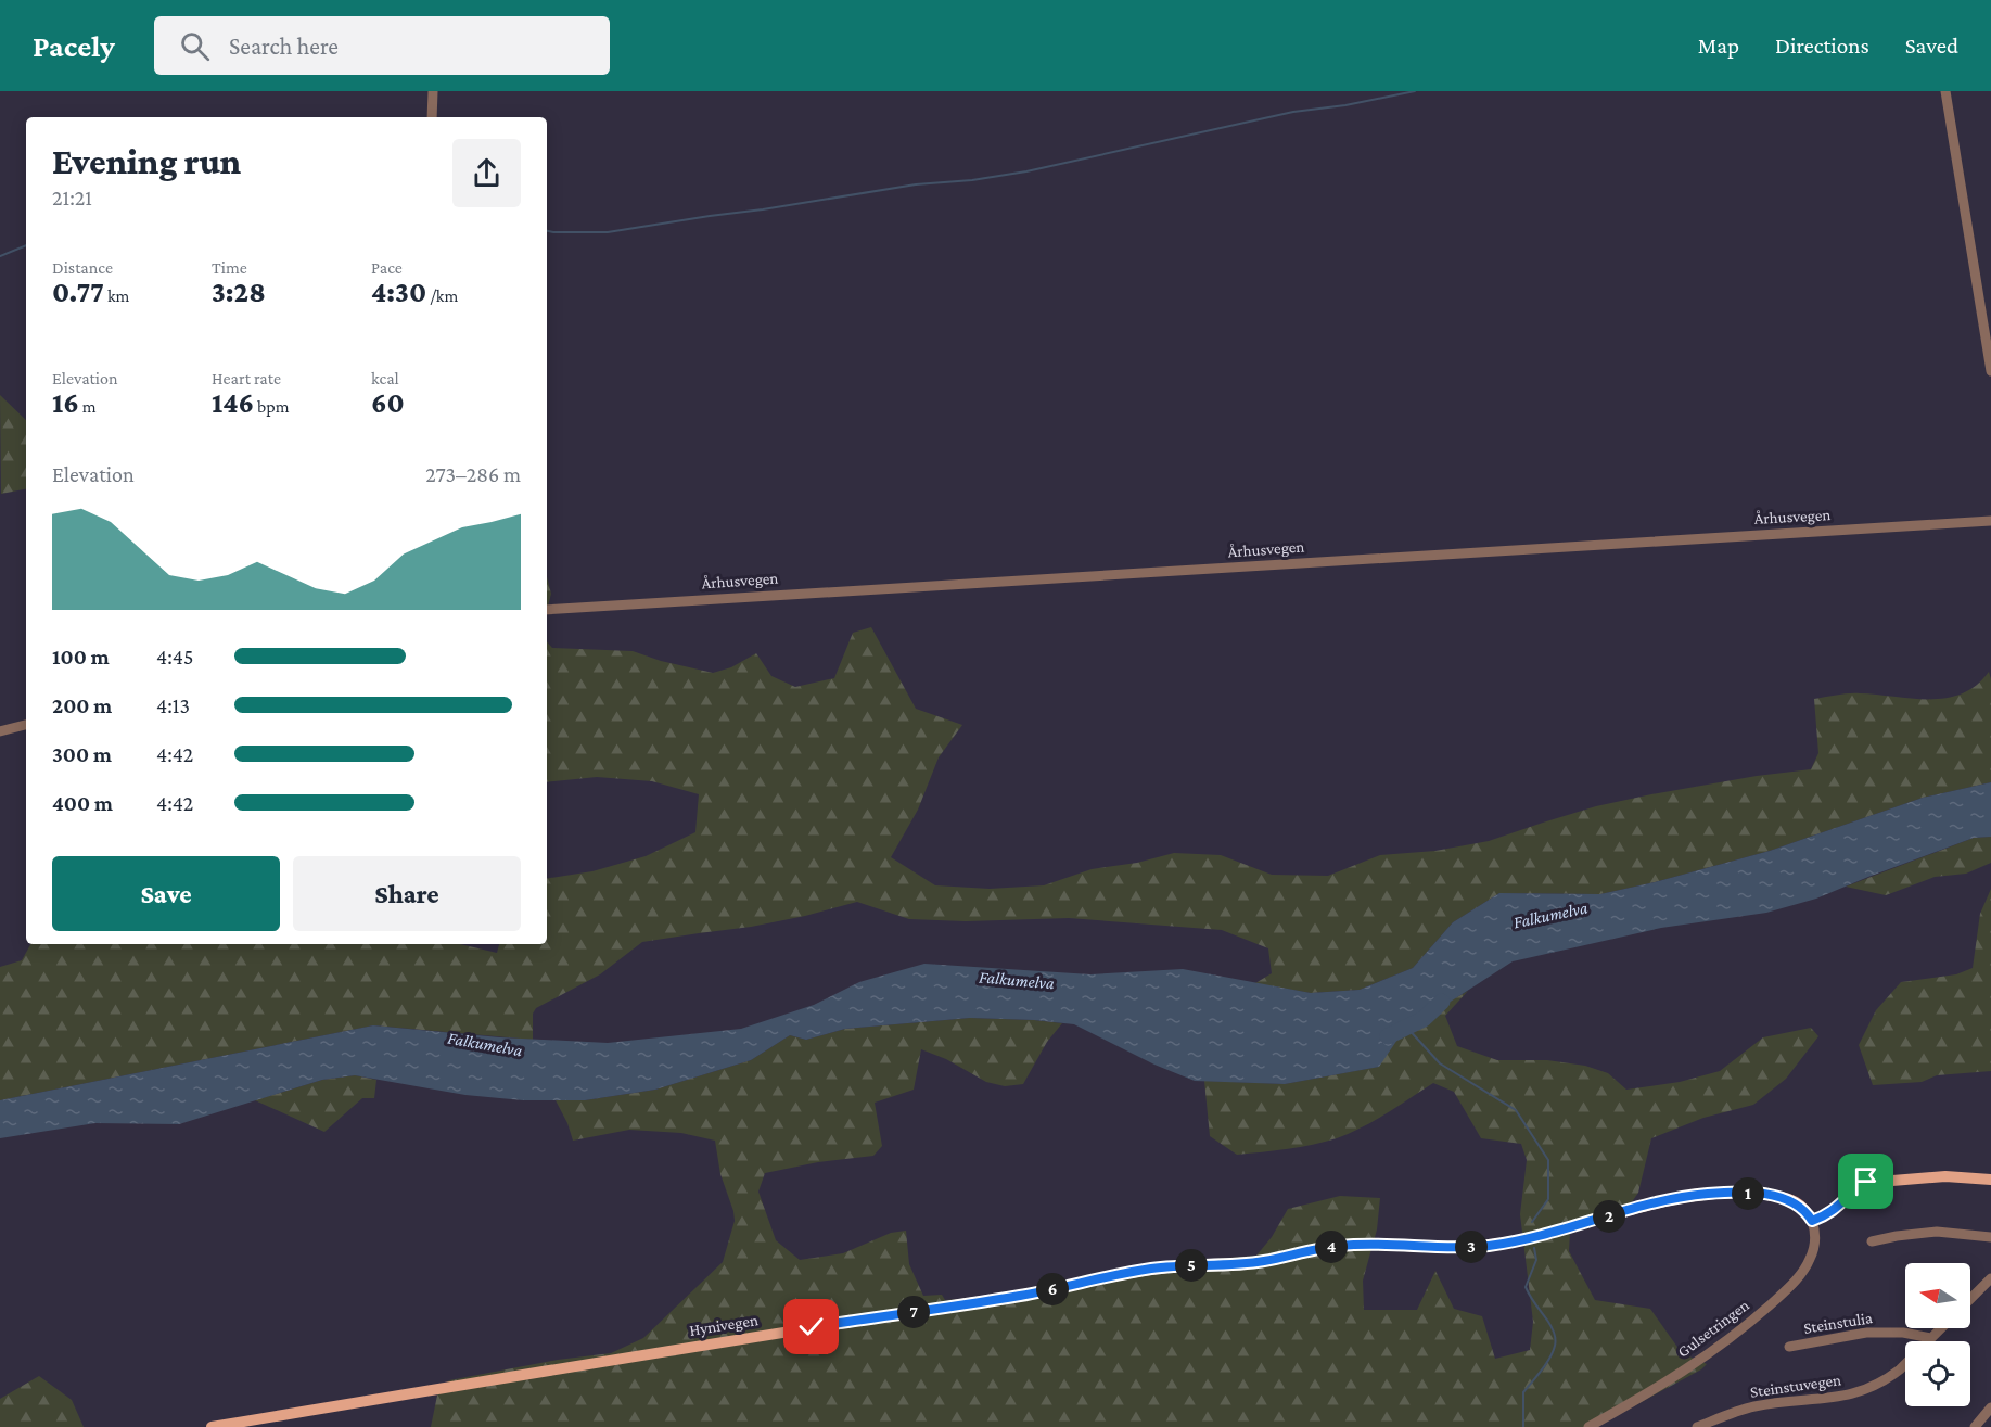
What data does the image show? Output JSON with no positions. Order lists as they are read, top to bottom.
{
  "streets": {
    "main road": ["Hynivegen"],
    "street": [
      "Århusvegen",
      "Steinstulia",
      "Gulsetringen",
      "Steinstuvegen"
    ]
  },
  "crossings": [
    ["Steinstulia", "Steinstuvegen"],
    ["Hynivegen", "Gulsetringen"]
  ],
  "water": ["Falkumelva"],
  "north": "left",
  "page": {
    "header": "Pacely",
    "search": "Search here",
    "nav": ["Map", "Directions", "Saved"],
    "heading": ["Evening run", "21:21"],
    "stats": [
      ["Distance", "0.77 km"],
      ["Time", "3:28"],
      ["Pace", "4:30 /km"],
      ["Elevation", "16 m"],
      ["Heart rate", "146 bpm"],
      ["kcal", "60"]
    ],
    "chart": ["Elevation", "273–286 m"],
    "list": [
      {
        "name": "100 m",
        "note": "4:45"
      },
      {
        "name": "200 m",
        "note": "4:13"
      },
      {
        "name": "300 m",
        "note": "4:42"
      },
      {
        "name": "400 m",
        "note": "4:42"
      }
    ],
    "buttons": ["Save", "Share"],
    "pins": [
      "1",
      "2",
      "3",
      "4",
      "5",
      "6",
      "7"
    ]
  }
}
